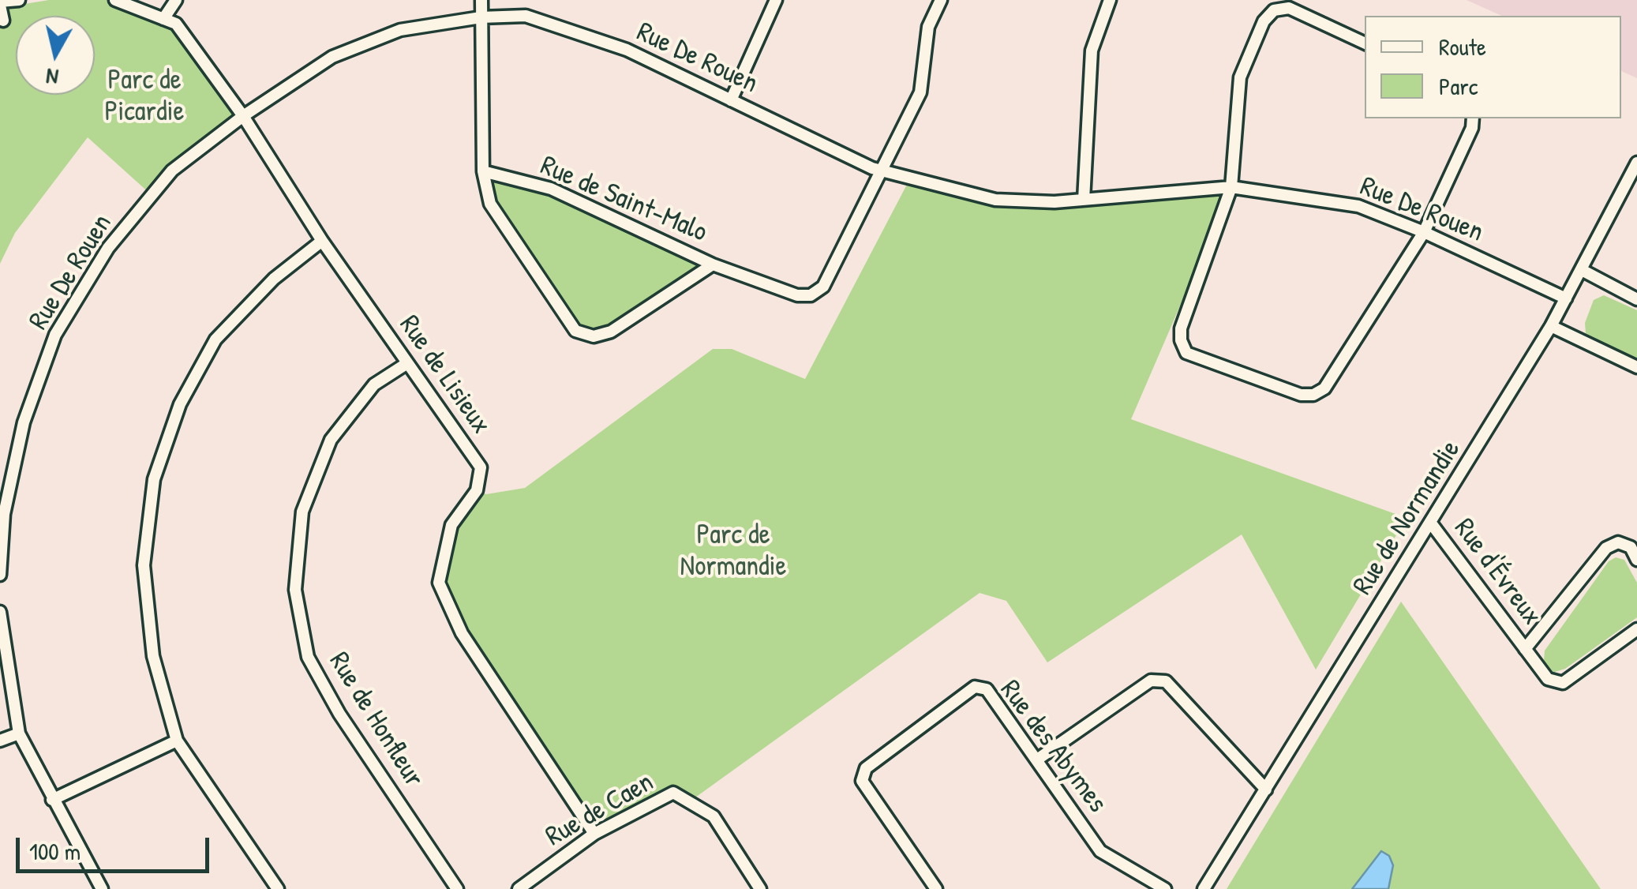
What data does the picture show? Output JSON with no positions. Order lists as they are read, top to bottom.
{
  "streets": {
    "street": [
      "Rue De Rouen",
      "Rue de Saint-Malo",
      "Rue de Lisieux",
      "Rue de Normandie",
      "Rue d'Évreux",
      "Rue de Honfleur",
      "Rue des Abymes",
      "Rue de Caen"
    ]
  },
  "crossings": [
    ["Rue De Rouen", "Rue de Saint-Malo"],
    ["Rue De Rouen", "Rue de Lisieux"],
    ["Rue De Rouen", "Rue de Normandie"],
    ["Rue de Lisieux", "Rue de Honfleur"],
    ["Rue de Lisieux", "Rue de Caen"],
    ["Rue de Normandie", "Rue d'Évreux"]
  ],
  "parks": ["Parc de Picardie", "Parc de Normandie"],
  "legend": ["Route", "Parc"],
  "scale_bar": "100 m",
  "north": "bottom"
}
